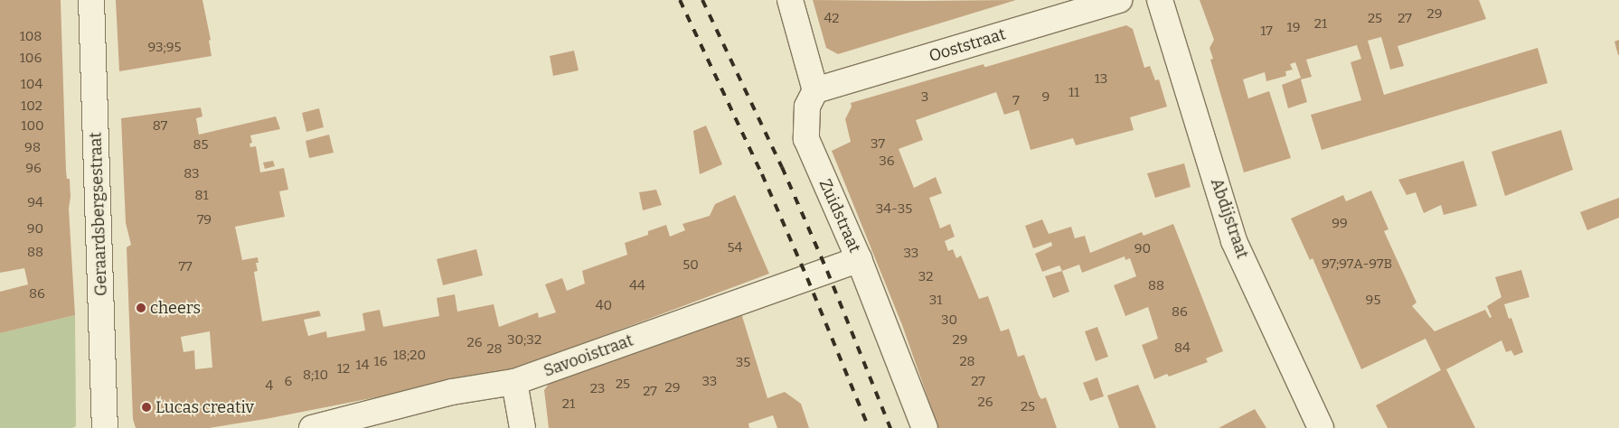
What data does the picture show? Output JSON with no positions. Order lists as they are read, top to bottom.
{
  "streets": {
    "street": [
      "Ooststraat",
      "Geraardsbergsestraat",
      "Zuidstraat",
      "Abdijstraat",
      "Savooistraat"
    ]
  },
  "crossings": [
    ["Ooststraat", "Zuidstraat"],
    ["Zuidstraat", "Savooistraat"]
  ],
  "places": ["cheers", "Lucas creativ"],
  "house_numbers": [
    "29",
    "42",
    "25",
    "27",
    "21",
    "19",
    "17",
    "108",
    "93;95",
    "106",
    "13",
    "104",
    "11",
    "3",
    "9",
    "7",
    "102",
    "100",
    "87",
    "37",
    "85",
    "98",
    "36",
    "96",
    "83",
    "81",
    "94",
    "34-35",
    "79",
    "99",
    "90",
    "54",
    "90",
    "88",
    "33",
    "97;97A-97B",
    "50",
    "77",
    "32",
    "44",
    "88",
    "86",
    "31",
    "95",
    "40",
    "86",
    "30",
    "30;32",
    "29",
    "26",
    "84",
    "28",
    "18;20",
    "16",
    "28",
    "35",
    "14",
    "12",
    "8;10",
    "6",
    "33",
    "27",
    "25",
    "4",
    "29",
    "23",
    "27",
    "26",
    "21",
    "25"
  ]
}
